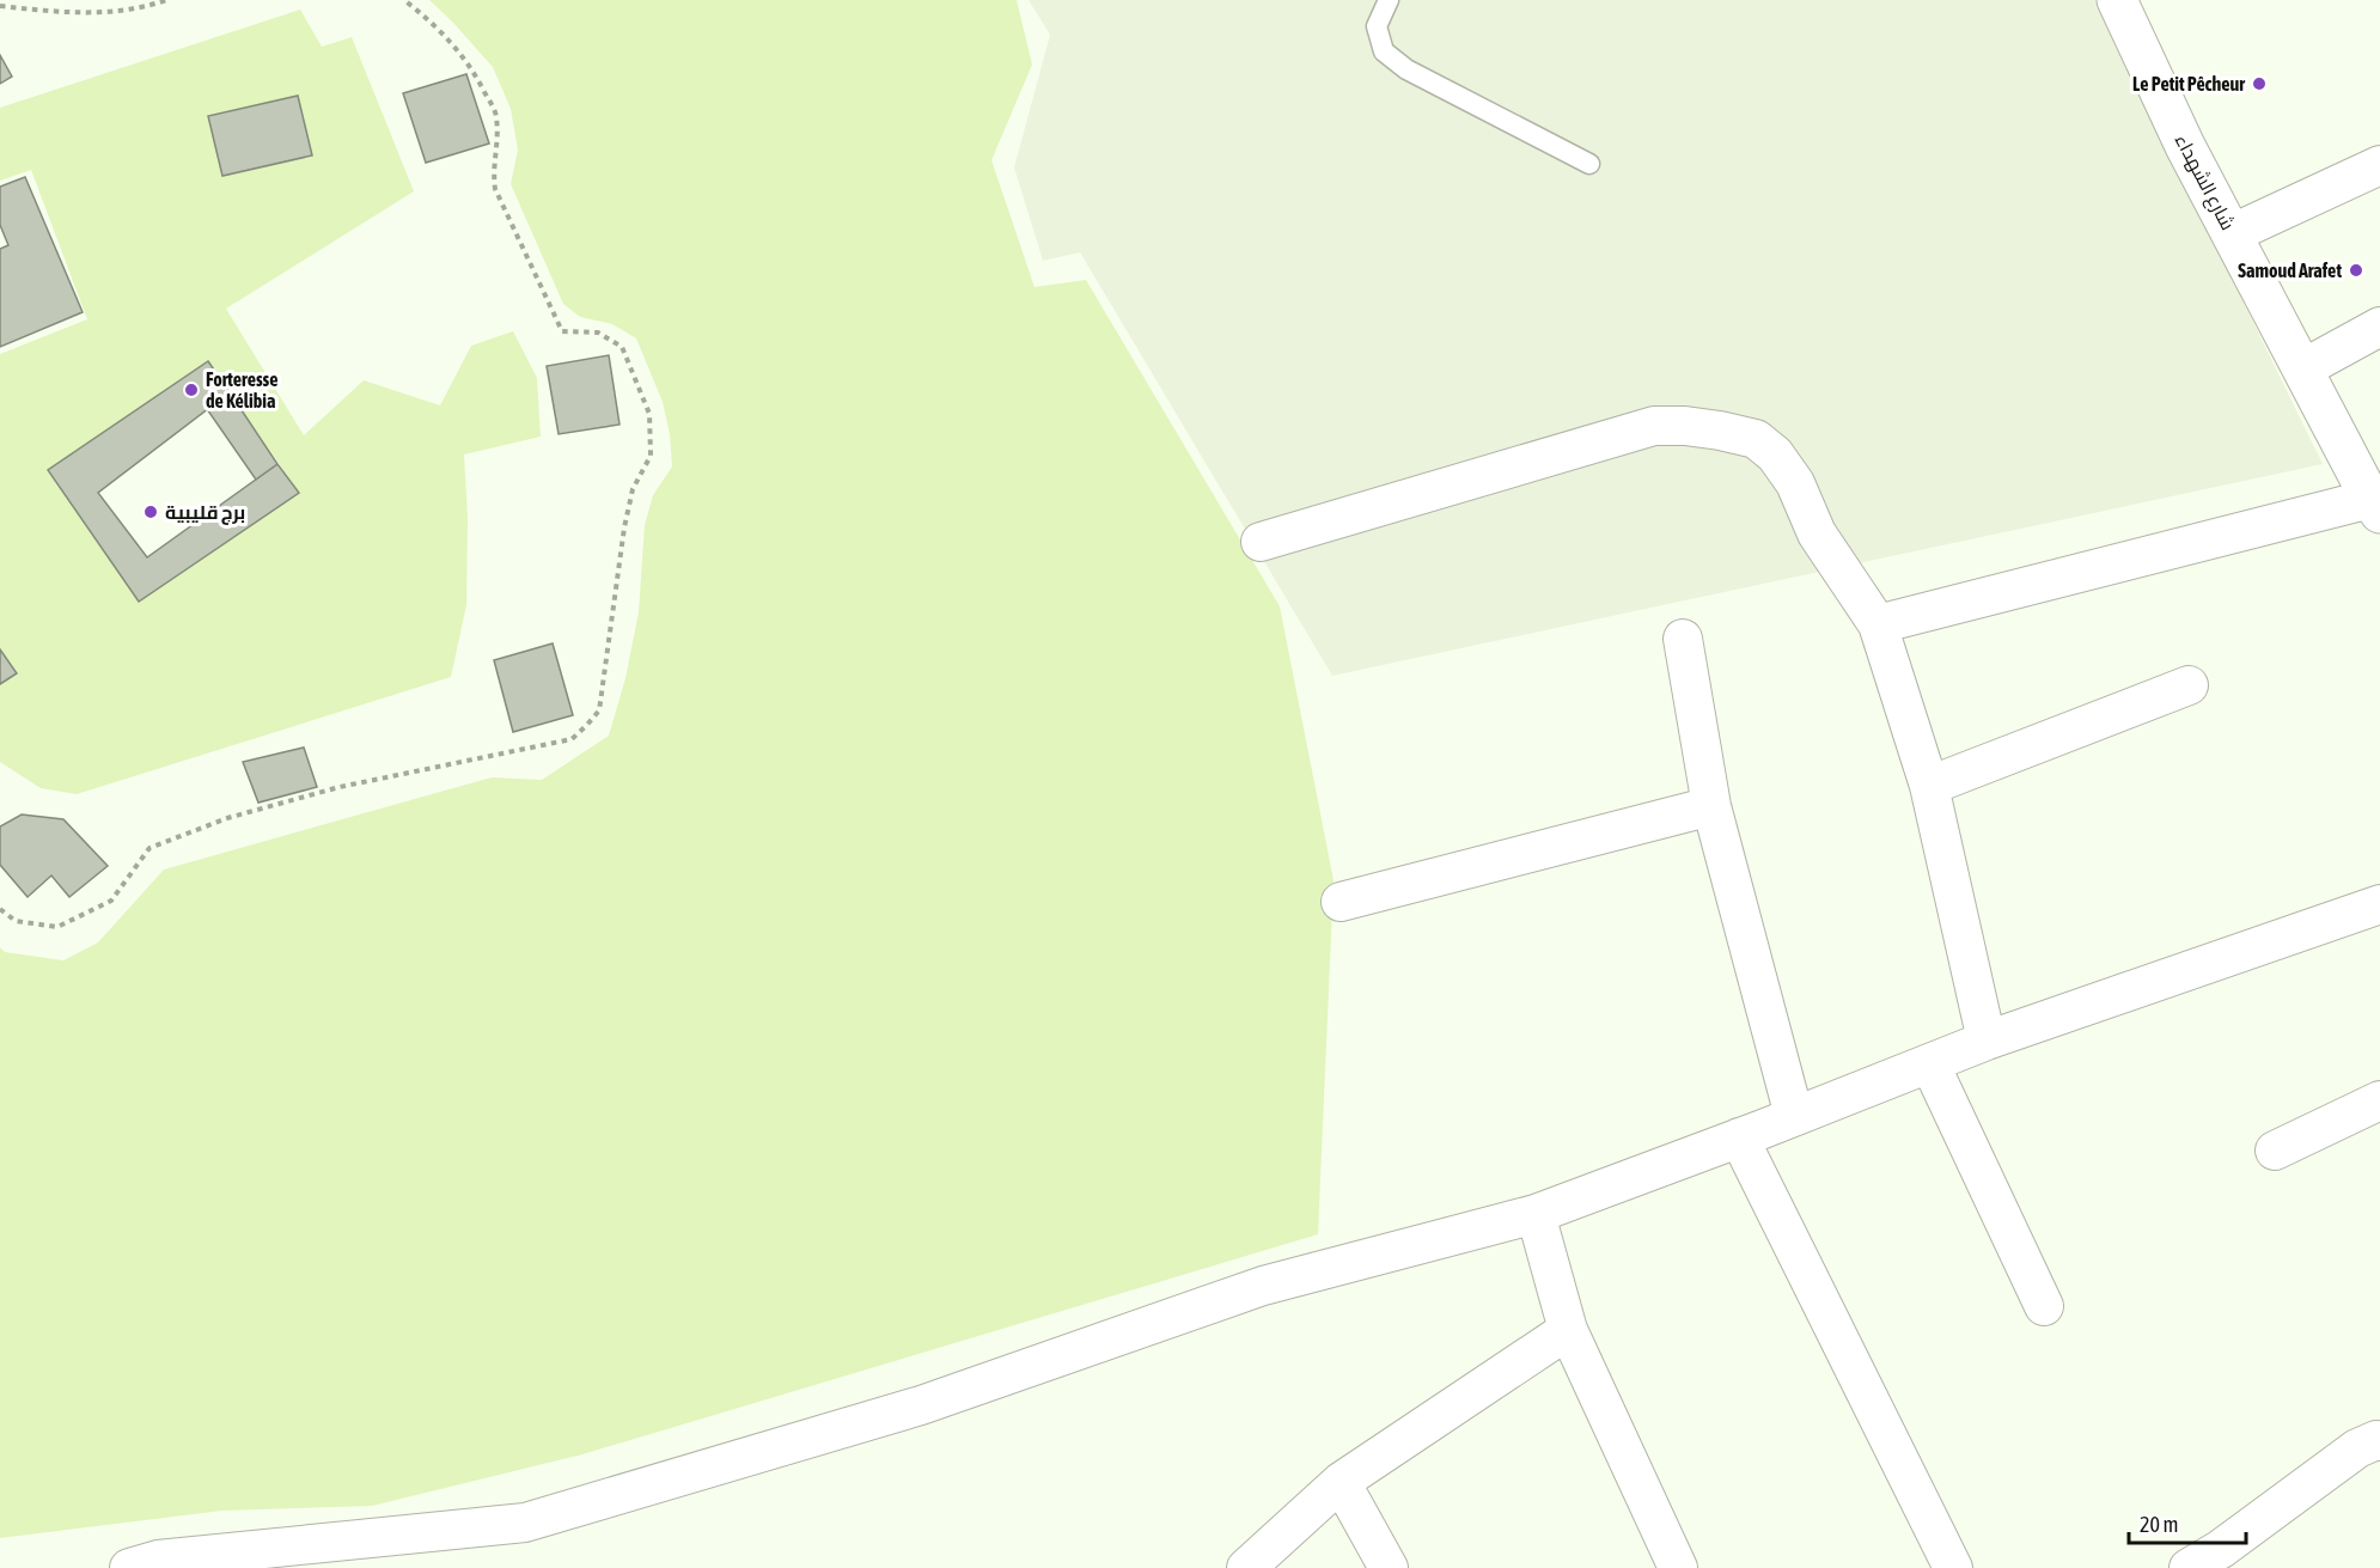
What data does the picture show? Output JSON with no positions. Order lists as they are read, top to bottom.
{
  "streets": {
    "street": ["شارع الشهداء"]
  },
  "places": [
    "Le Petit Pêcheur",
    "Samoud Arafet",
    "Forteresse de Kélibia",
    "برج قليبية"
  ],
  "scale_bar": "20 m"
}
